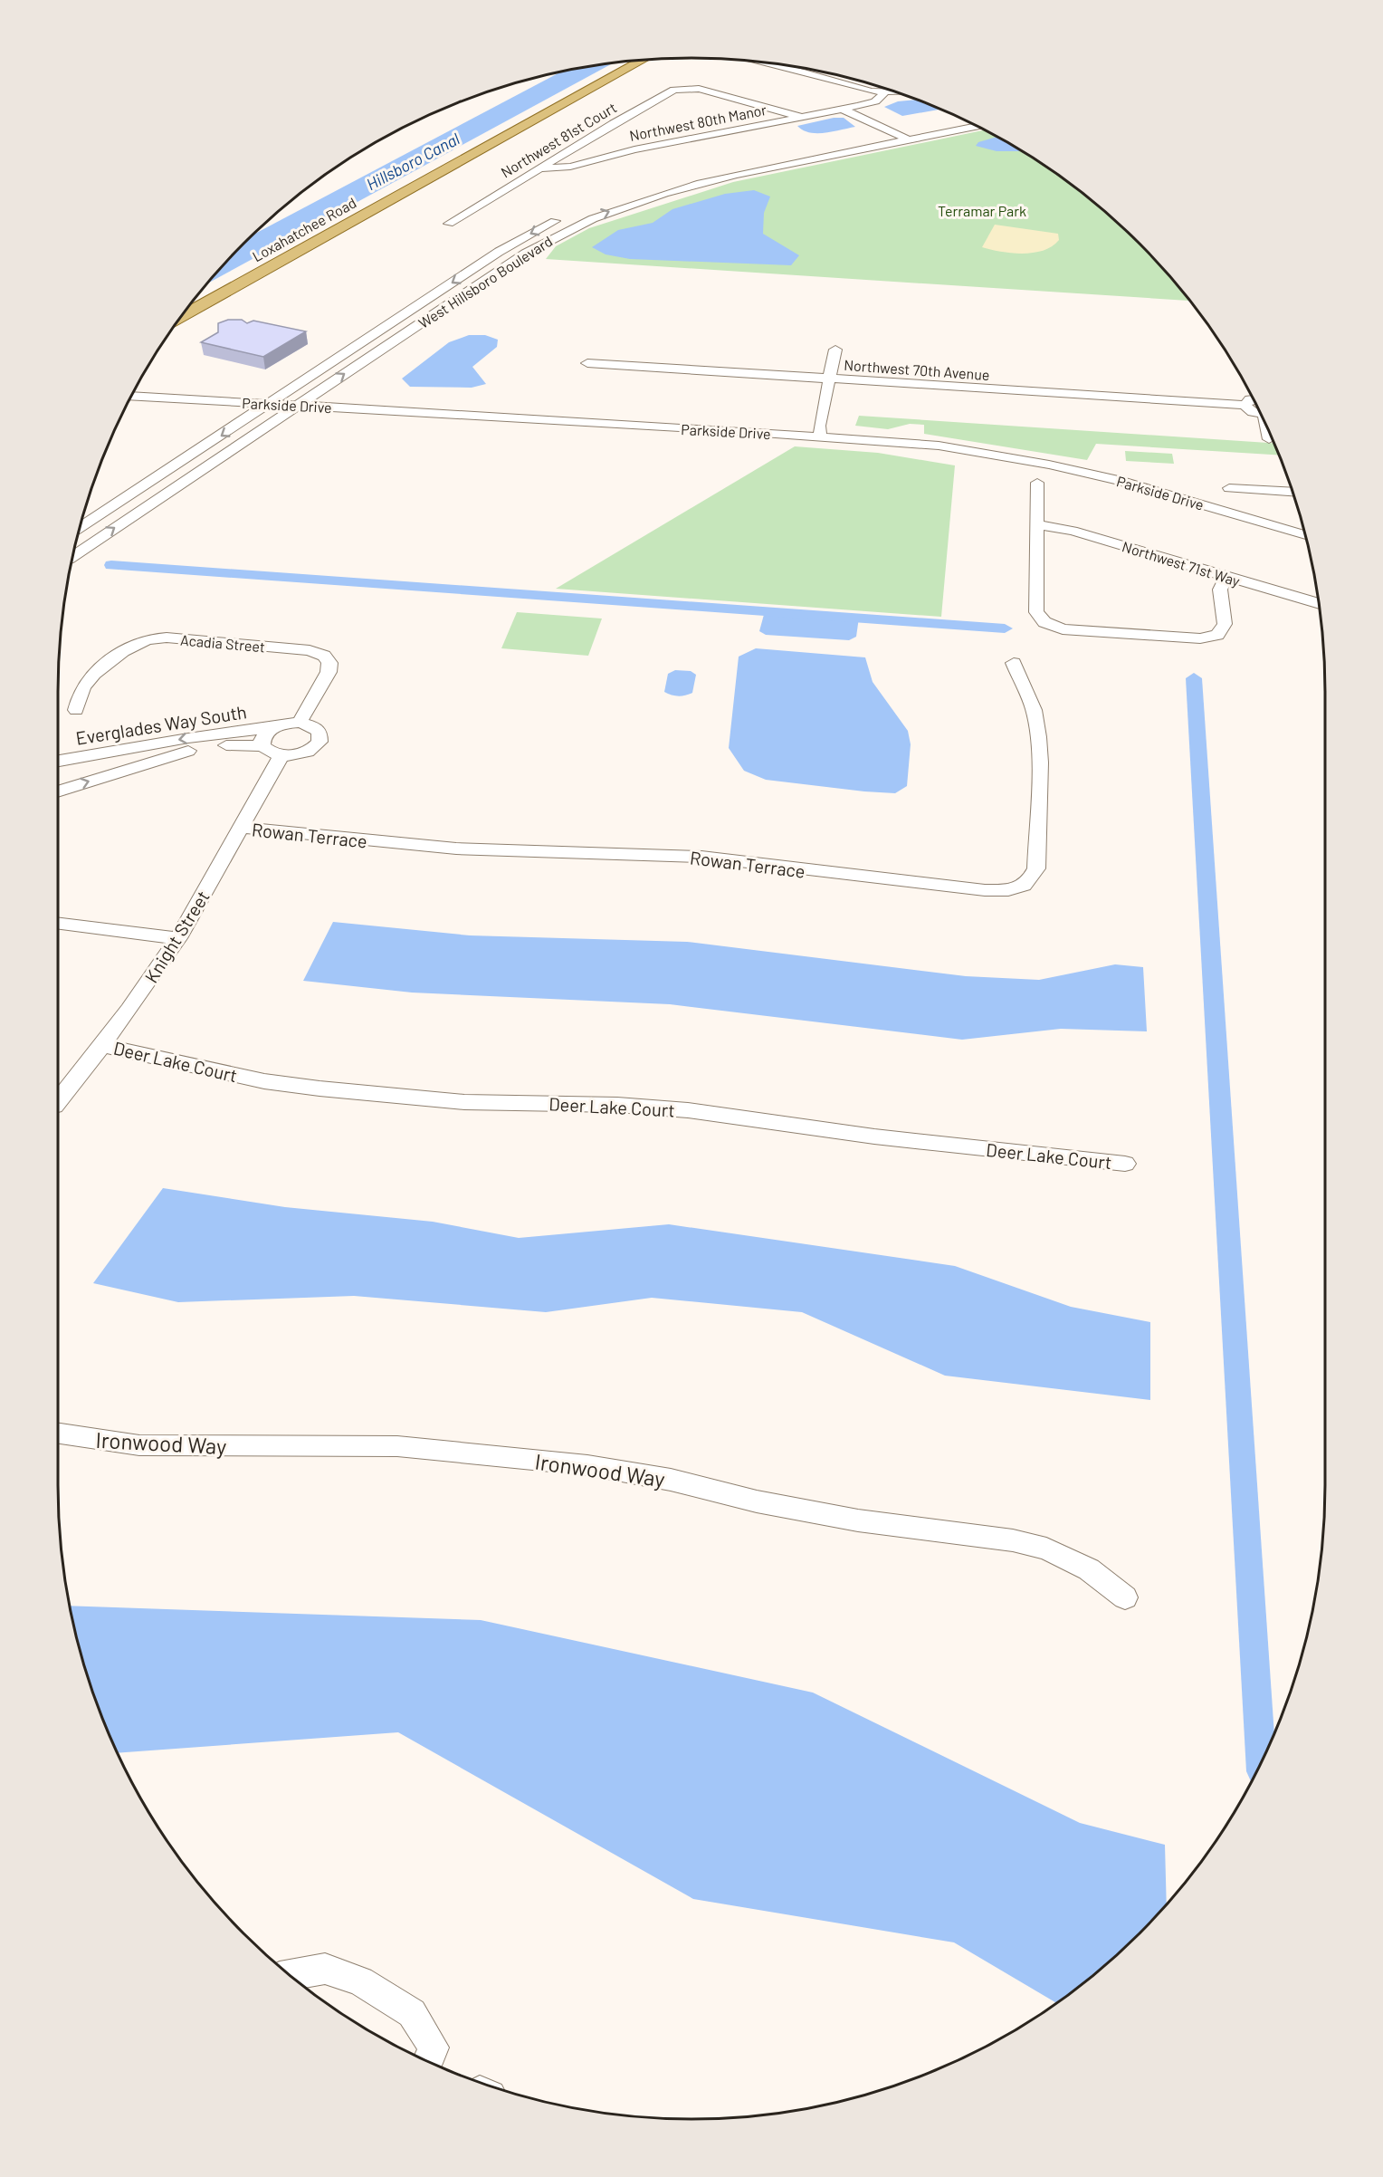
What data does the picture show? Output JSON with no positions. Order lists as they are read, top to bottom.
{
  "streets": {
    "main road": ["Loxahatchee Road"],
    "street": [
      "Northwest 80th Manor",
      "Northwest 81st Court",
      "West Hillsboro Boulevard",
      "Northwest 70th Avenue",
      "Parkside Drive",
      "Northwest 71st Way",
      "Acadia Street",
      "Everglades Way South",
      "Rowan Terrace",
      "Knight Street",
      "Deer Lake Court",
      "Ironwood Way"
    ]
  },
  "crossings": [
    ["Northwest 80th Manor", "Northwest 81st Court"],
    ["West Hillsboro Boulevard", "Parkside Drive"],
    ["Acadia Street", "Everglades Way South"],
    ["Rowan Terrace", "Knight Street"],
    ["Knight Street", "Deer Lake Court"]
  ],
  "water": ["Hillsboro Canal"],
  "parks": ["Terramar Park"]
}
